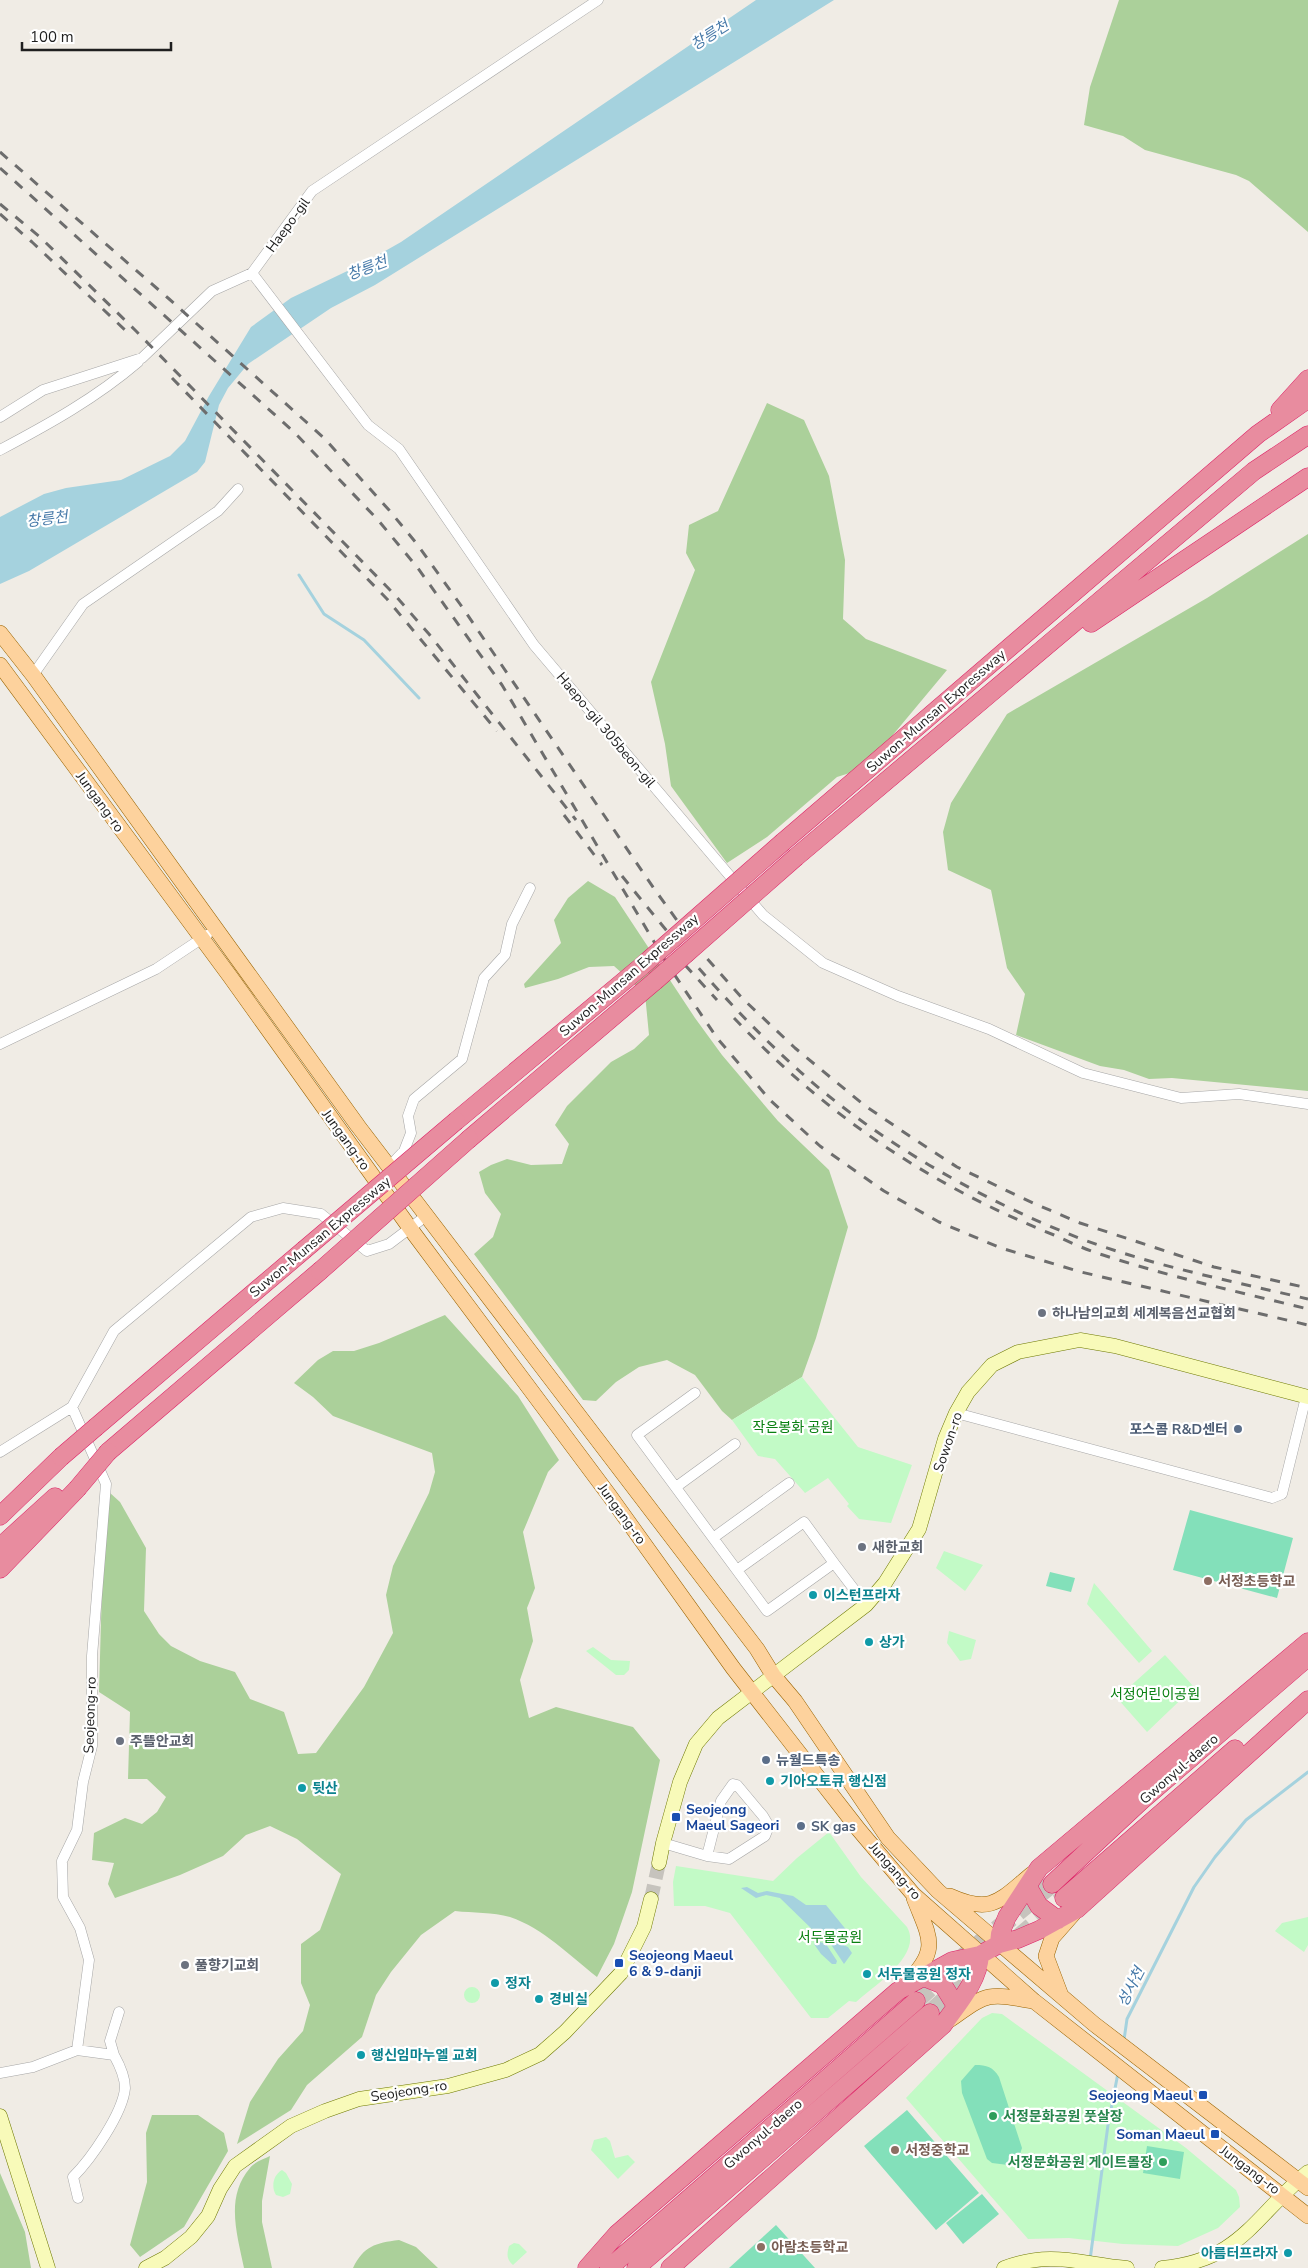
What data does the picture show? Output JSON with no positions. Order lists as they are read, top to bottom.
{
  "streets": {
    "highway": ["Suwon-Munsan Expressway", "Gwonyul-daero"],
    "main road": ["Jungang-ro", "Sowon-ro", "Seojeong-ro"],
    "street": ["Haepo-gil", "Haepo-gil 305beon-gil"]
  },
  "crossings": [
    ["Haepo-gil", "Haepo-gil 305beon-gil"],
    ["Jungang-ro", "Sowon-ro"]
  ],
  "water": ["창릉천", "성사천"],
  "parks": ["작은봉화 공원", "서정어린이공원", "서두물공원"],
  "places": {
    "other": [
      "하나남의교회 세계복음선교협회",
      "포스콤 R&D센터",
      "새한교회",
      "서정초등학교",
      "이스턴프라자",
      "상가",
      "주뜰안교회",
      "뉴월드특송",
      "기아오토큐 행신점",
      "뒷산",
      "SK gas",
      "풀향기교회",
      "서두물공원 정자",
      "정자",
      "경비실",
      "행신임마누엘 교회",
      "서정문화공원 풋살장",
      "서정중학교",
      "서정문화공원 게이트볼장",
      "아람초등학교",
      "아름터프라자"
    ],
    "transit": [
      "Seojeong Maeul Sageori",
      "Seojeong Maeul 6 & 9-danji",
      "Seojeong Maeul",
      "Soman Maeul"
    ]
  },
  "scale_bar": "100 m"
}
